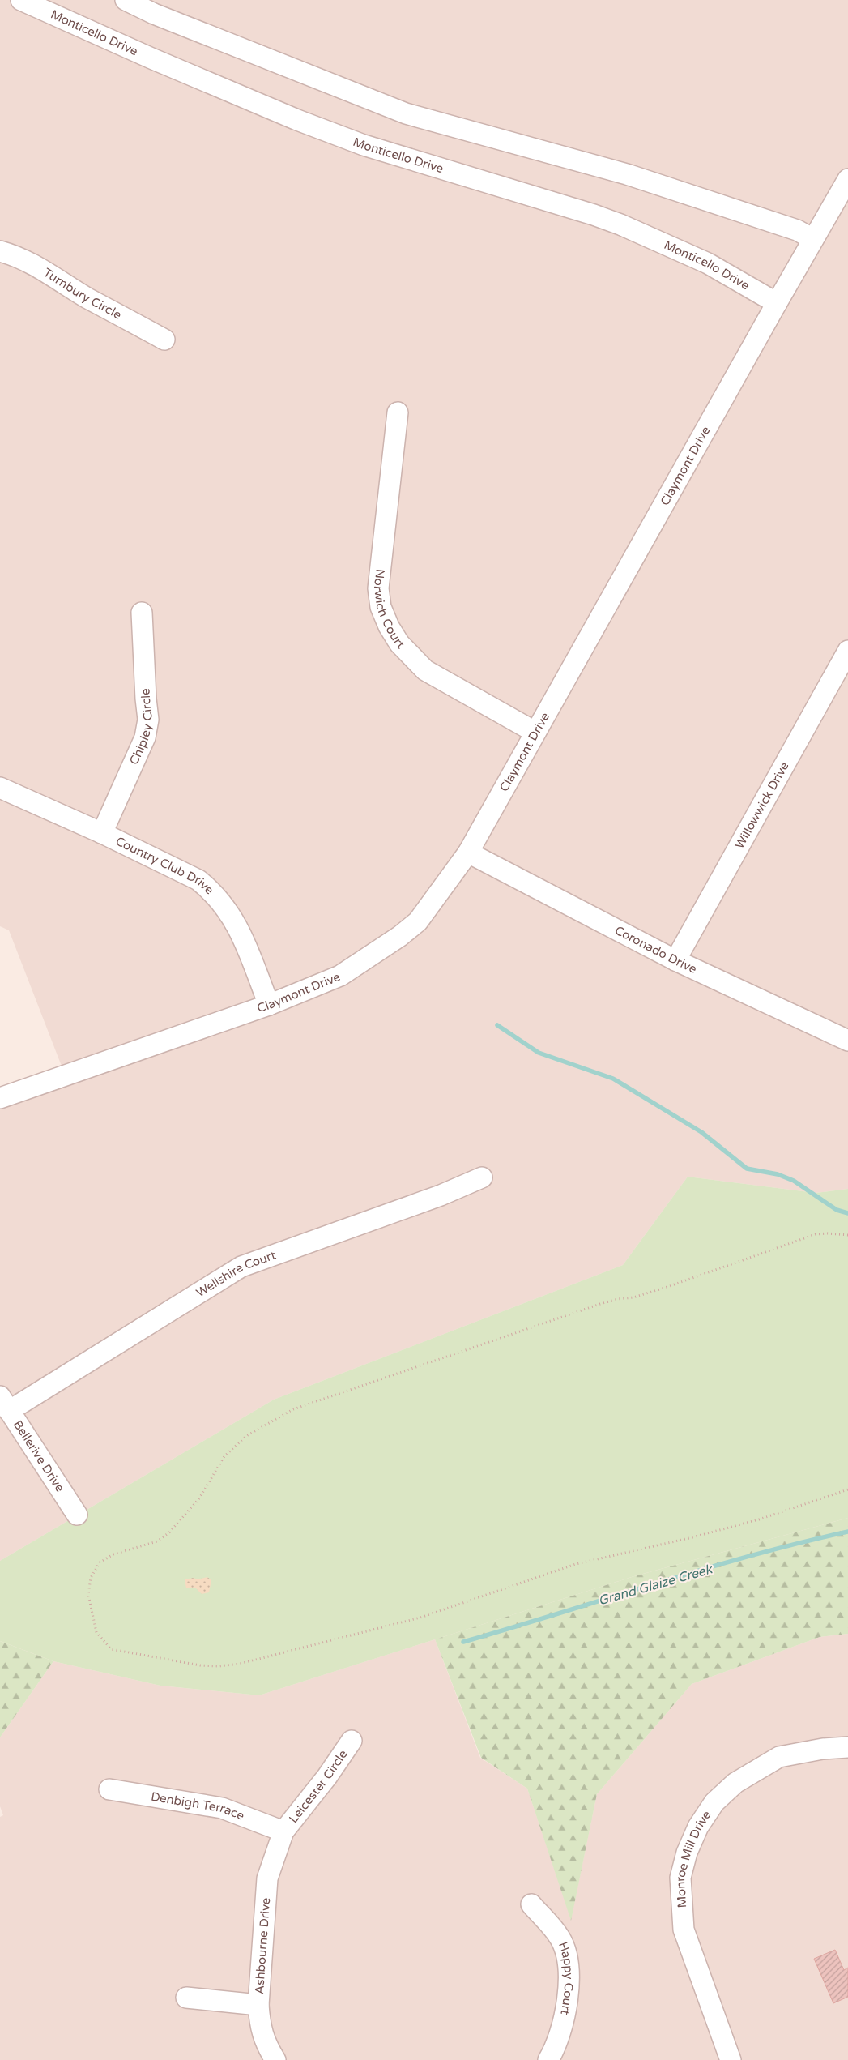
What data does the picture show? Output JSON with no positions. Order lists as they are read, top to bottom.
{
  "streets": {
    "street": [
      "Monticello Drive",
      "Turnbury Circle",
      "Claymont Drive",
      "Norwich Court",
      "Chipley Circle",
      "Willowwick Drive",
      "Country Club Drive",
      "Coronado Drive",
      "Wellshire Court",
      "Bellerive Drive",
      "Leicester Circle",
      "Denbigh Terrace",
      "Monroe Mill Drive",
      "Ashbourne Drive",
      "Happy Court"
    ]
  },
  "crossings": [
    ["Monticello Drive", "Claymont Drive"],
    ["Claymont Drive", "Norwich Court"],
    ["Claymont Drive", "Country Club Drive"],
    ["Claymont Drive", "Coronado Drive"],
    ["Chipley Circle", "Country Club Drive"],
    ["Willowwick Drive", "Coronado Drive"],
    ["Wellshire Court", "Bellerive Drive"],
    ["Leicester Circle", "Denbigh Terrace"],
    ["Leicester Circle", "Ashbourne Drive"],
    ["Denbigh Terrace", "Ashbourne Drive"]
  ],
  "water": ["Grand Glaize Creek"]
}
